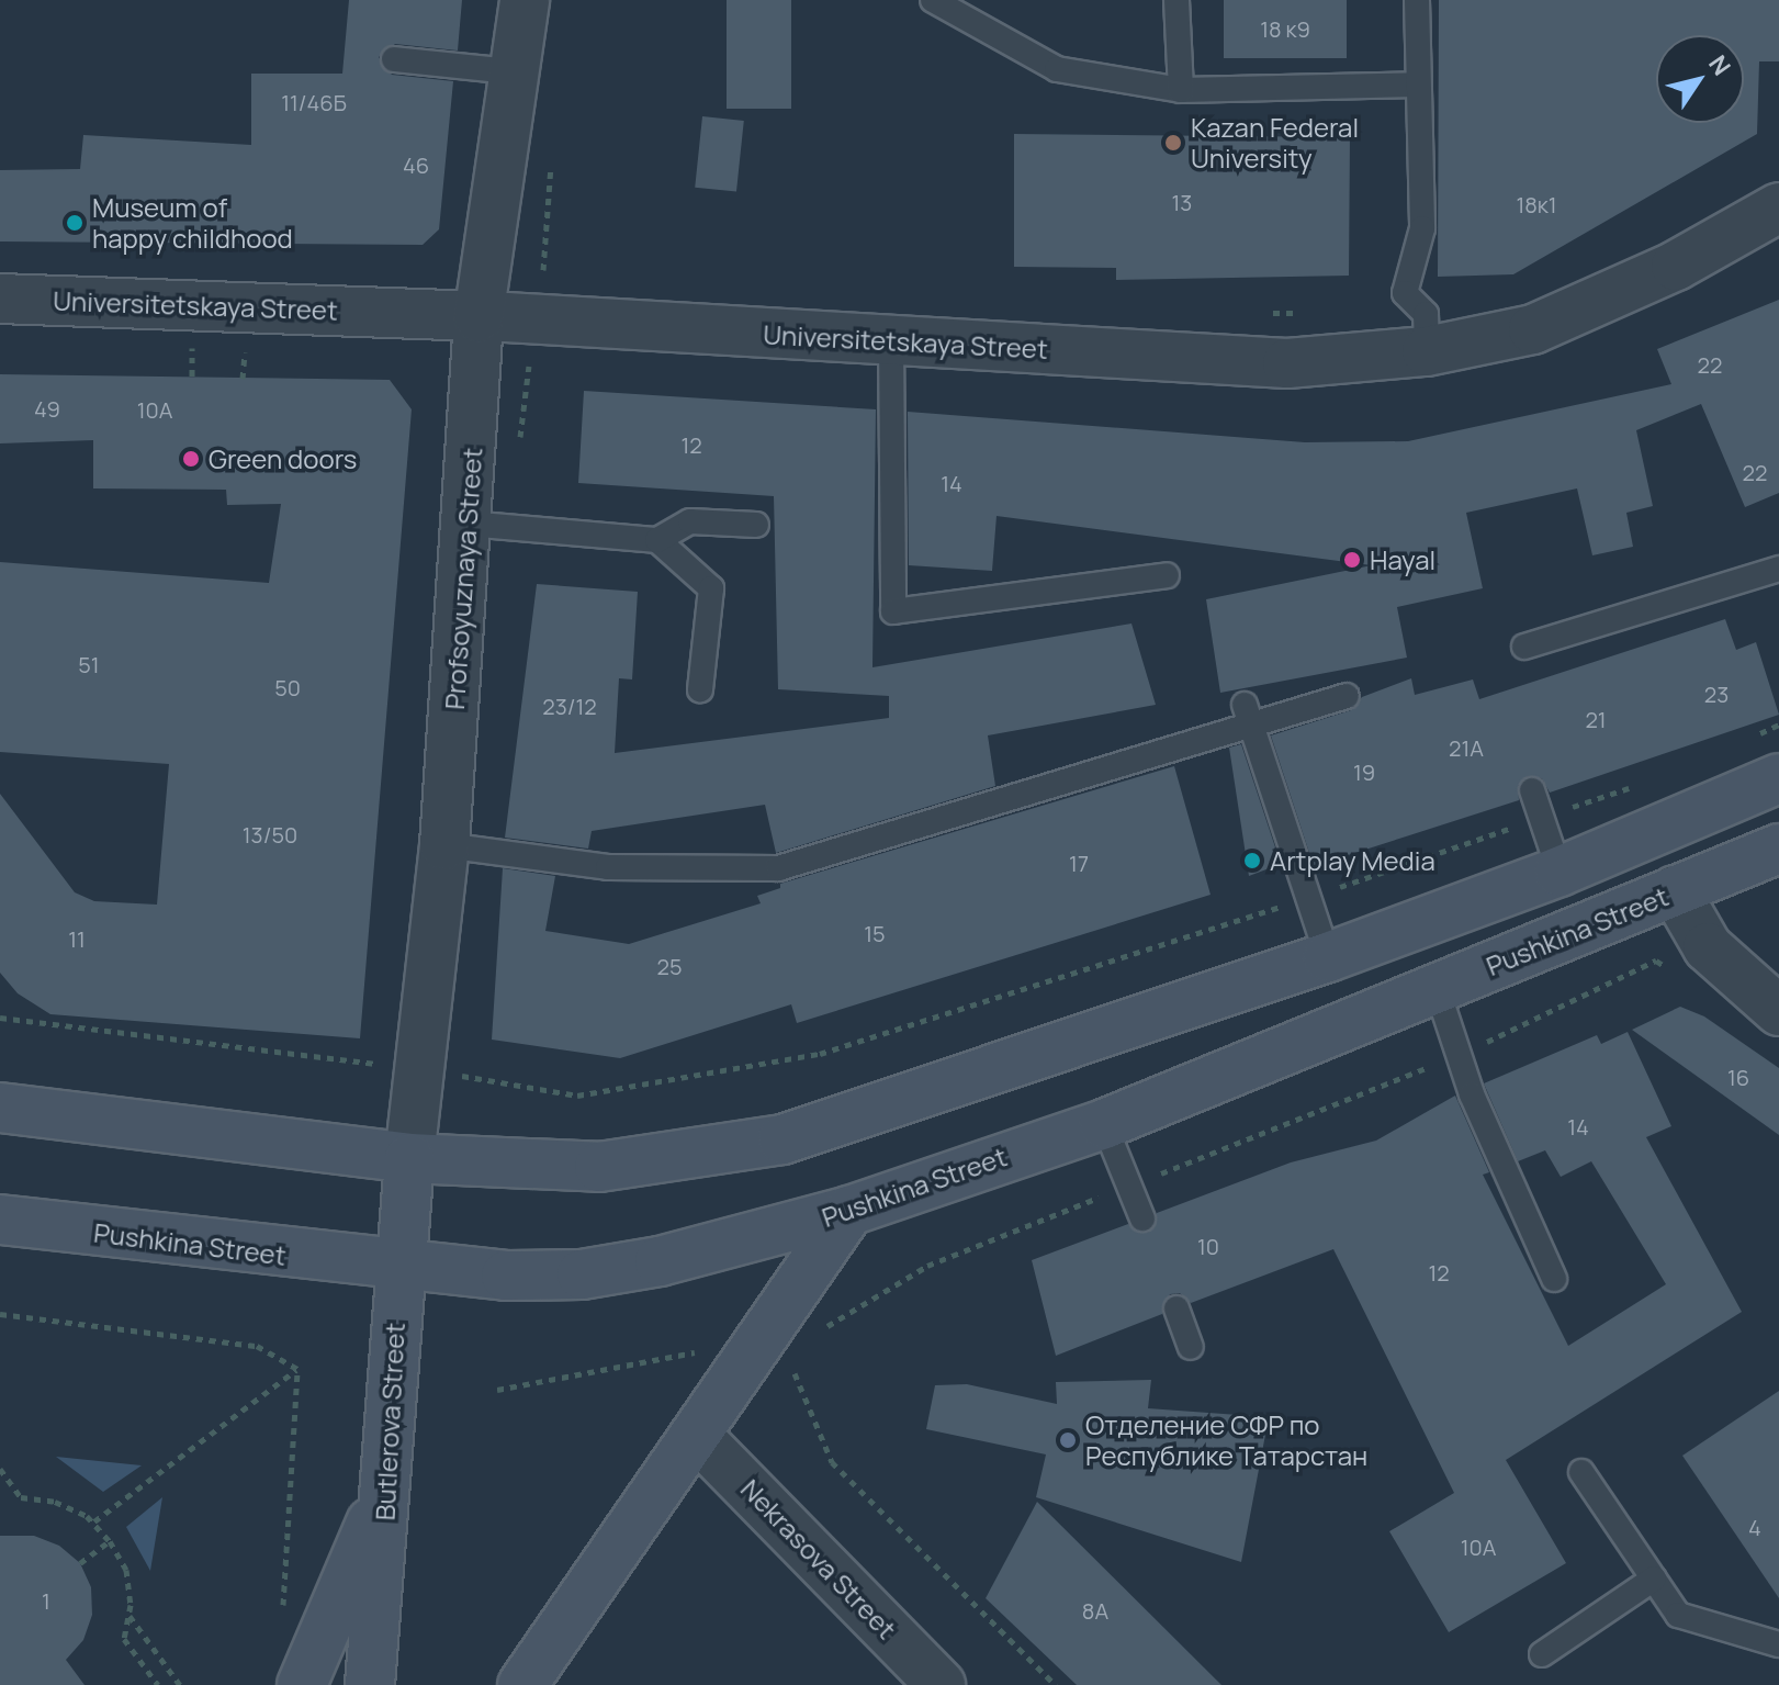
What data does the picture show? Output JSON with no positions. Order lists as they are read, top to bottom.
{
  "streets": {
    "main road": ["Pushkina Street", "Butlerova Street"],
    "street": ["Universitetskaya Street", "Profsoyuznaya Street", "Nekrasova Street"]
  },
  "crossings": [
    ["Universitetskaya Street", "Profsoyuznaya Street"],
    ["Profsoyuznaya Street", "Butlerova Street"],
    ["Pushkina Street", "Butlerova Street"]
  ],
  "places": [
    "Kazan Federal University",
    "Museum of happy childhood",
    "Green doors",
    "Hayal",
    "Artplay Media",
    "Отделение СФР по Республике Татарстан"
  ],
  "house_numbers": [
    "18 к9",
    "11/46Б",
    "46",
    "13",
    "18к1",
    "22",
    "49",
    "10А",
    "12",
    "22",
    "14",
    "51",
    "50",
    "23",
    "23/12",
    "21",
    "21А",
    "19",
    "13/50",
    "17",
    "15",
    "11",
    "25",
    "16",
    "14",
    "10",
    "12",
    "4",
    "10А",
    "1",
    "8А"
  ],
  "north": "top right"
}
